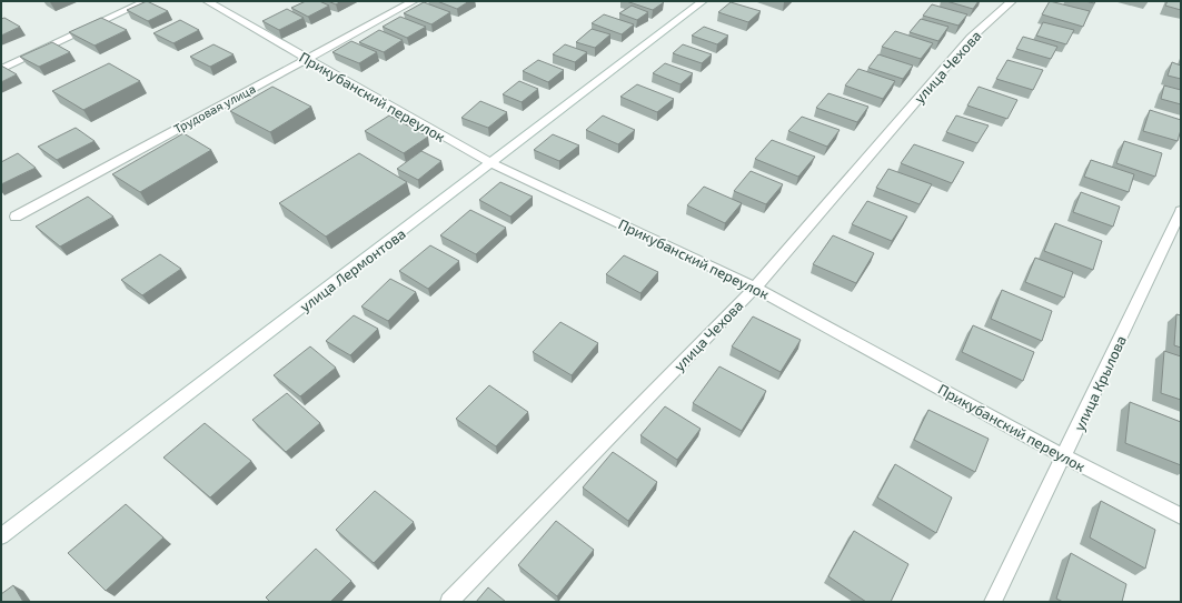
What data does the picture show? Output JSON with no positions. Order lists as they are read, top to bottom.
{
  "streets": {
    "street": [
      "улица Чехова",
      "Прикубанский переулок",
      "Трудовая улица",
      "улица Лермонтова",
      "улица Крылова"
    ]
  },
  "crossings": [
    ["улица Чехова", "Прикубанский переулок"],
    ["Прикубанский переулок", "Трудовая улица"],
    ["Прикубанский переулок", "улица Лермонтова"],
    ["Прикубанский переулок", "улица Крылова"]
  ]
}
